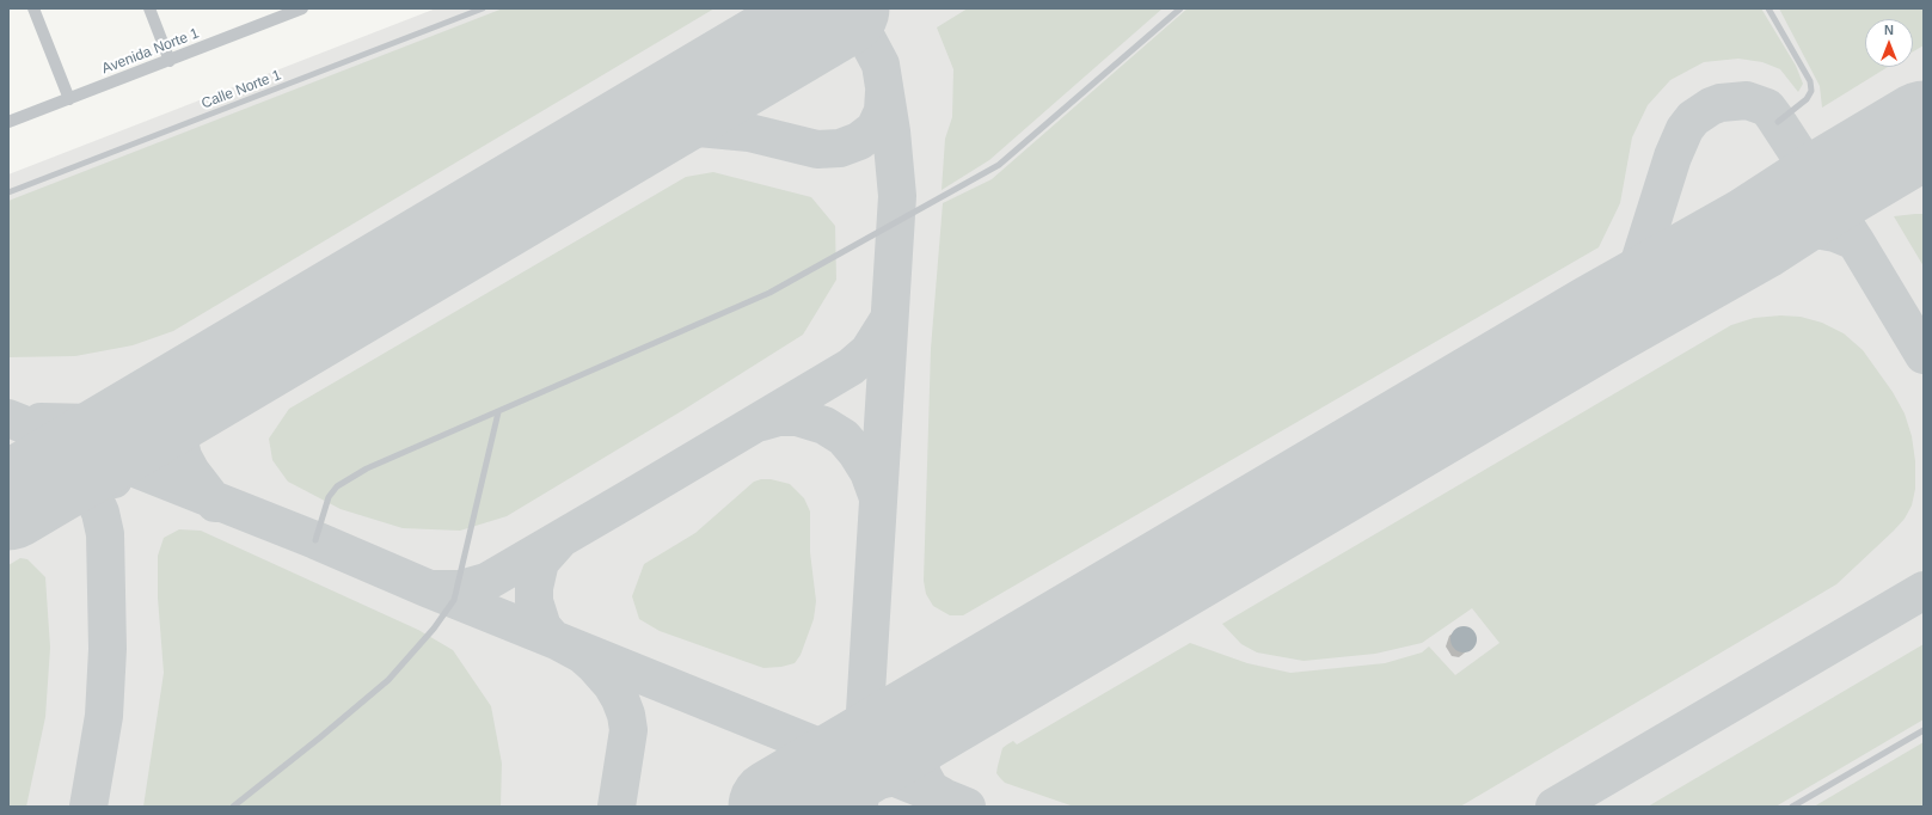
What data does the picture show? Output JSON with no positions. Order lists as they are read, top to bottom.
{
  "streets": {
    "street": ["Avenida Norte 1"],
    "lane": ["Calle Norte 1"]
  },
  "north": "top"
}
